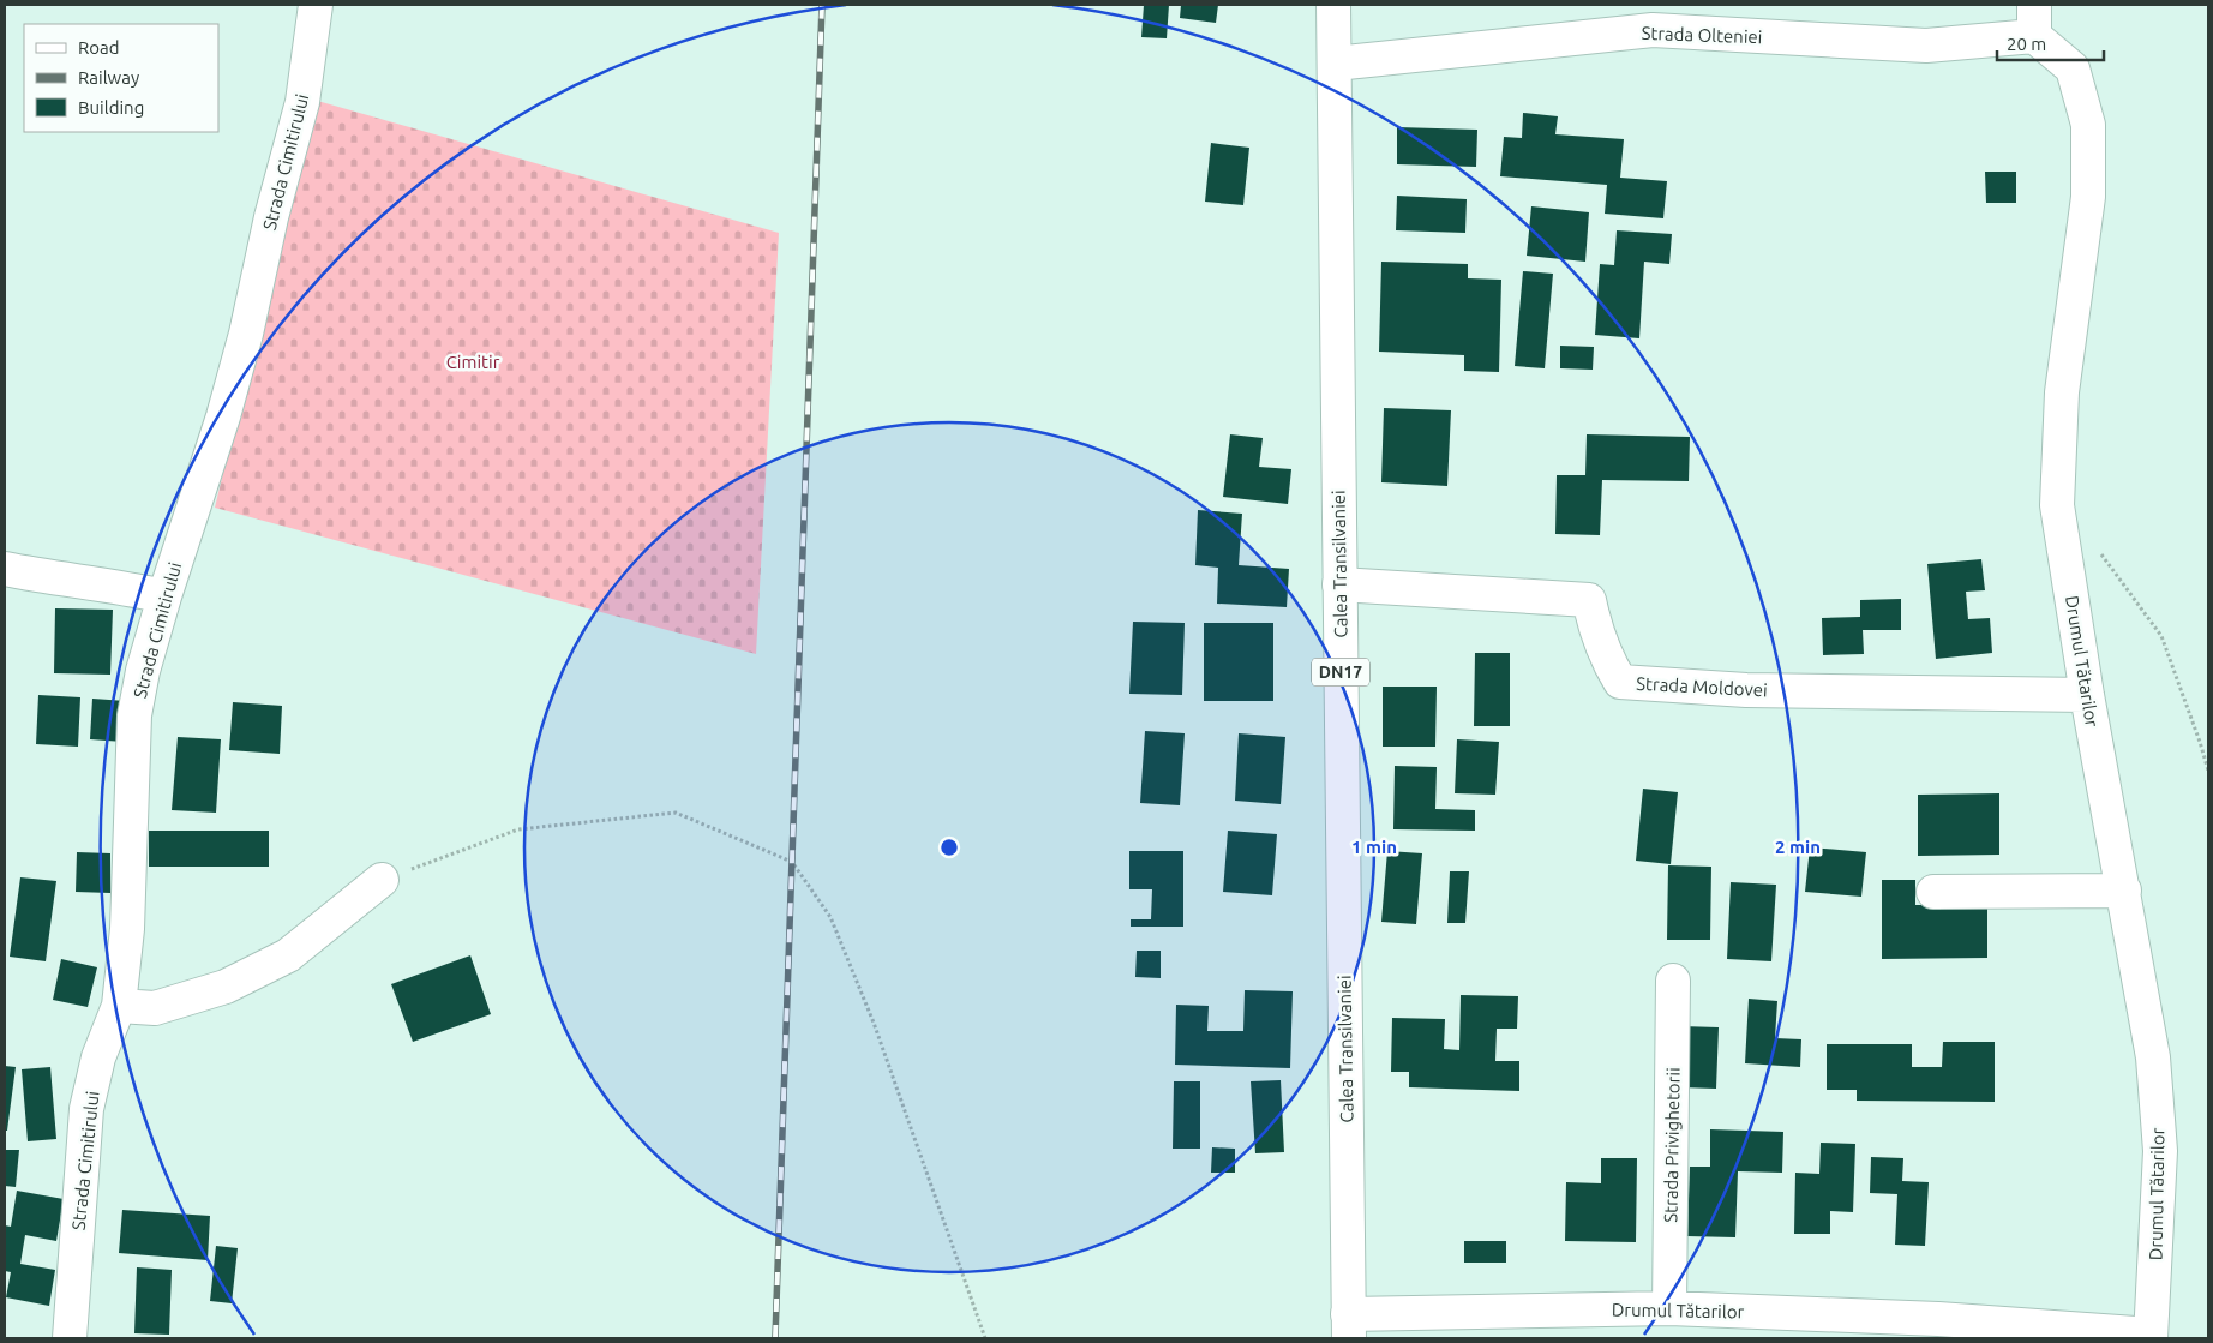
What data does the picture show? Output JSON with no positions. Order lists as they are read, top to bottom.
{
  "streets": {
    "main road": [
      "Strada Olteniei",
      "Strada Cimitirului",
      "Calea Transilvaniei",
      "Drumul Tătarilor",
      "DN17",
      "Strada Moldovei",
      "Strada Privighetorii"
    ]
  },
  "crossings": [
    ["Strada Olteniei", "Calea Transilvaniei"],
    ["Strada Olteniei", "Drumul Tătarilor"],
    ["Calea Transilvaniei", "Drumul Tătarilor"],
    ["Calea Transilvaniei", "Strada Moldovei"],
    ["Drumul Tătarilor", "Strada Moldovei"],
    ["Drumul Tătarilor", "Strada Privighetorii"]
  ],
  "parks": ["Cimitir"],
  "legend": ["Road", "Railway", "Building"],
  "scale_bar": "20 m",
  "rings": ["1 min", "2 min"]
}
